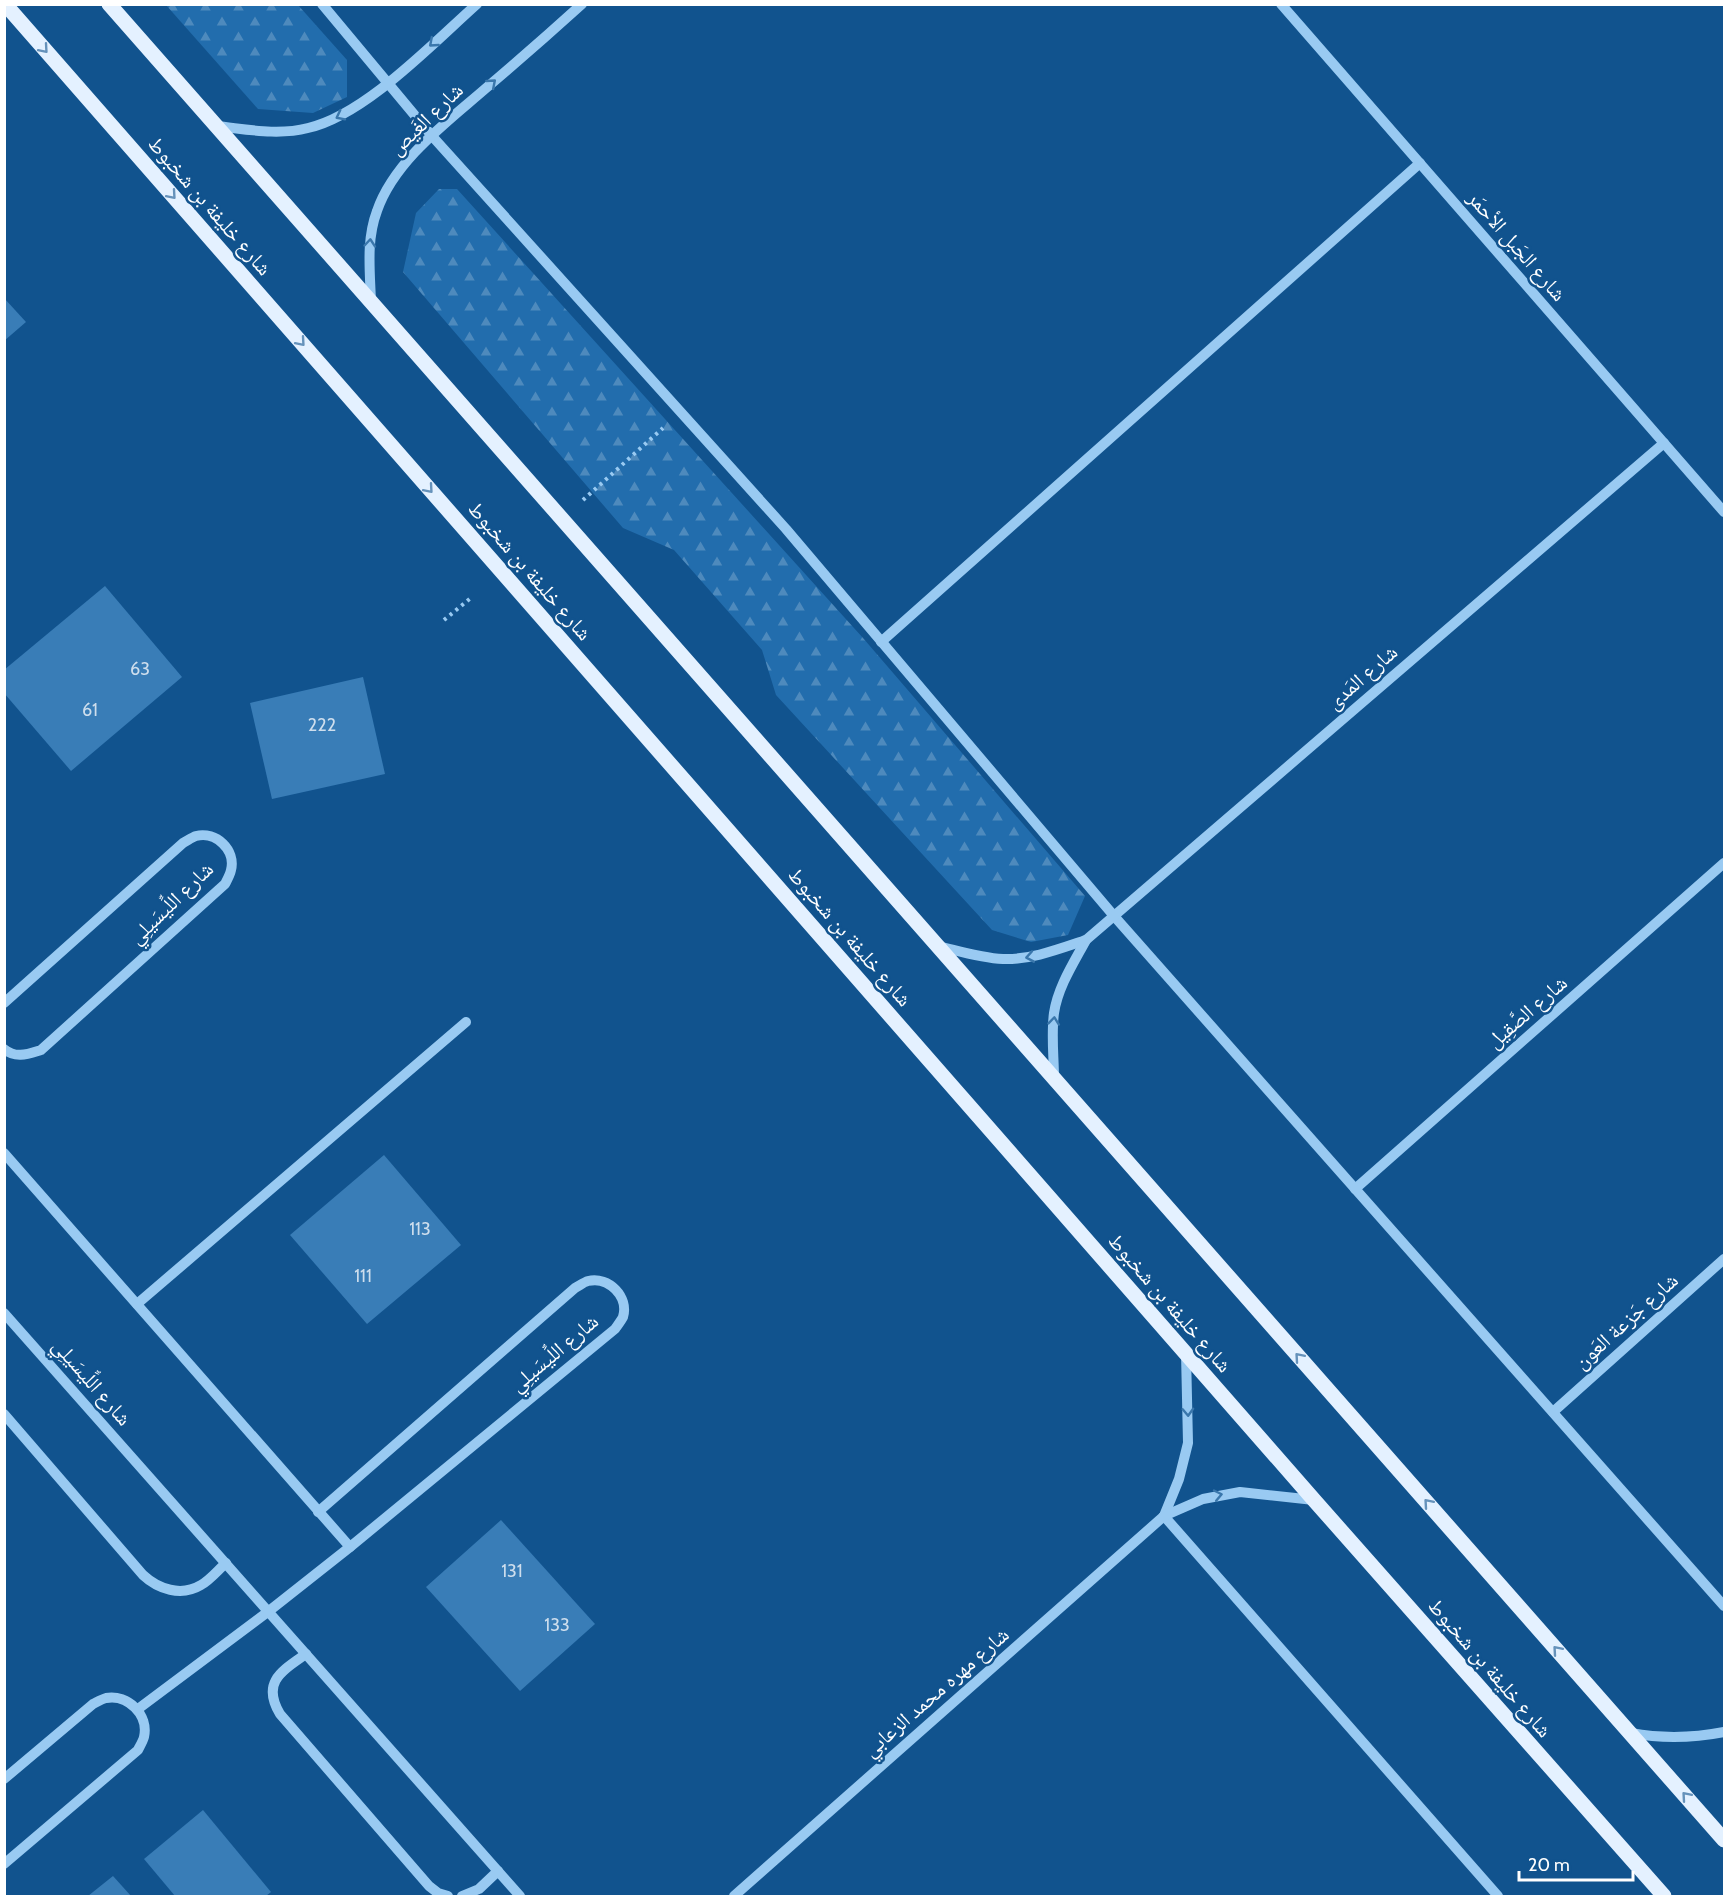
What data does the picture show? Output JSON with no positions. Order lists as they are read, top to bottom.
{
  "streets": {
    "main road": ["شارع خليفة بن شخبوط"],
    "street": [
      "شارع الغَيص",
      "شارع الجَبل الأحمَر",
      "شارع المَدى",
      "شارع اللِّيسَيلِي",
      "شارع الصَّقِيل",
      "شارع جَزعة العَون",
      "شارع مهره محمد الزعابي"
    ]
  },
  "crossings": [
    ["شارع خليفة بن شخبوط", "شارع مهره محمد الزعابي"],
    ["شارع الجَبل الأحمَر", "شارع المَدى"]
  ],
  "house_numbers": [
    "63",
    "61",
    "222",
    "113",
    "111",
    "131",
    "133"
  ],
  "scale_bar": "20 m"
}
